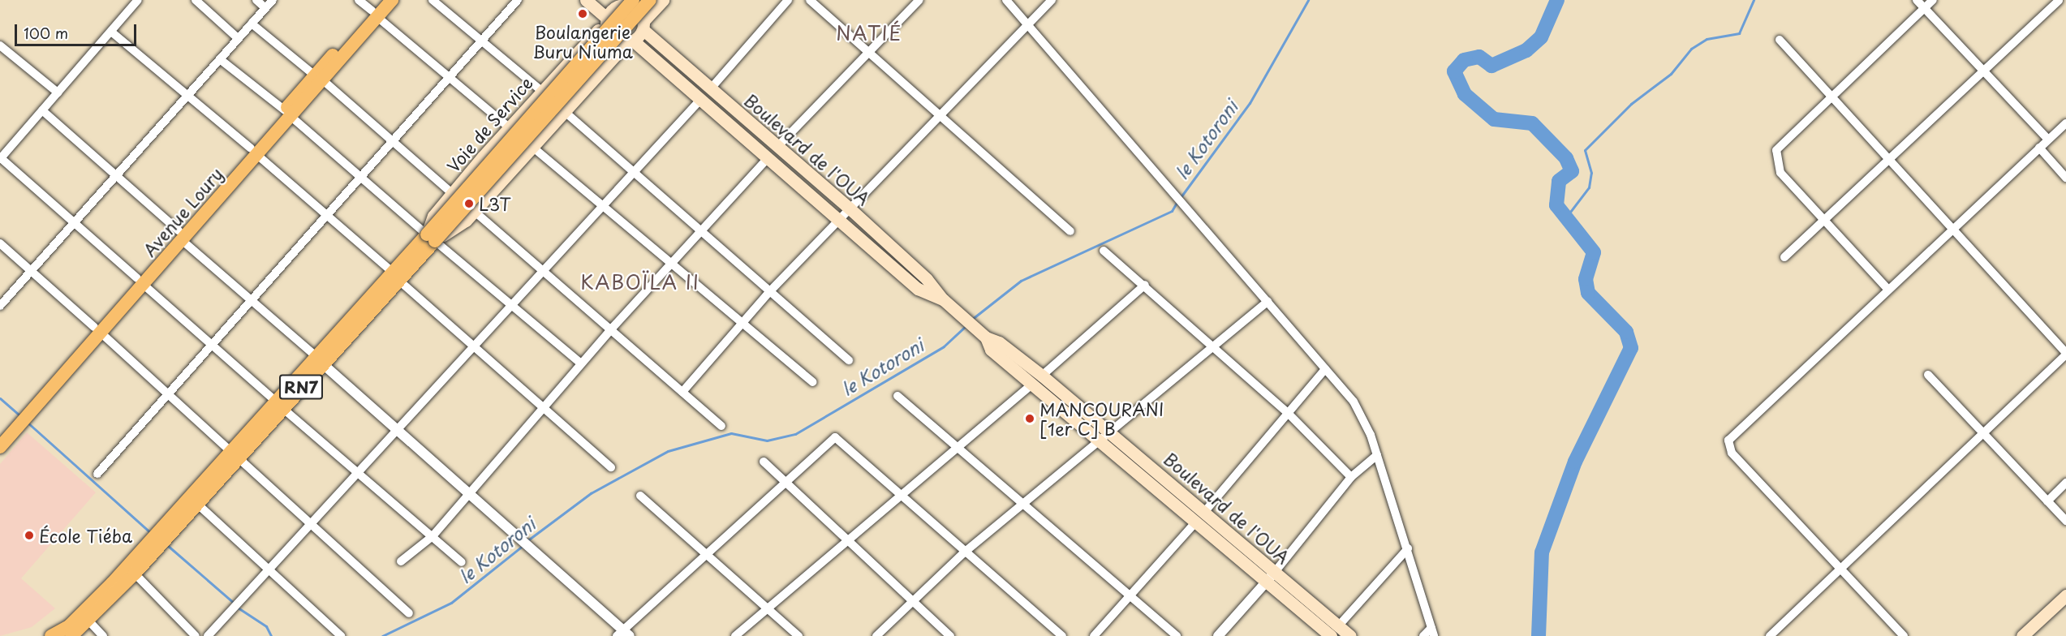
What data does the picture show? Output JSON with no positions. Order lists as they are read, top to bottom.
{
  "streets": {
    "main road": [
      "Voie de Service",
      "Boulevard de l'OUA",
      "Avenue Loury",
      "RN7"
    ]
  },
  "crossings": [
    ["Voie de Service", "Boulevard de l'OUA"],
    ["Voie de Service", "RN7"]
  ],
  "districts": ["NATIÉ", "KABOÏLA II"],
  "water": ["le Kotoroni"],
  "places": [
    "Boulangerie Buru Niuma",
    "L3T",
    "MANCOURANI [1er C] B",
    "École Tiéba"
  ],
  "scale_bar": "100 m"
}
